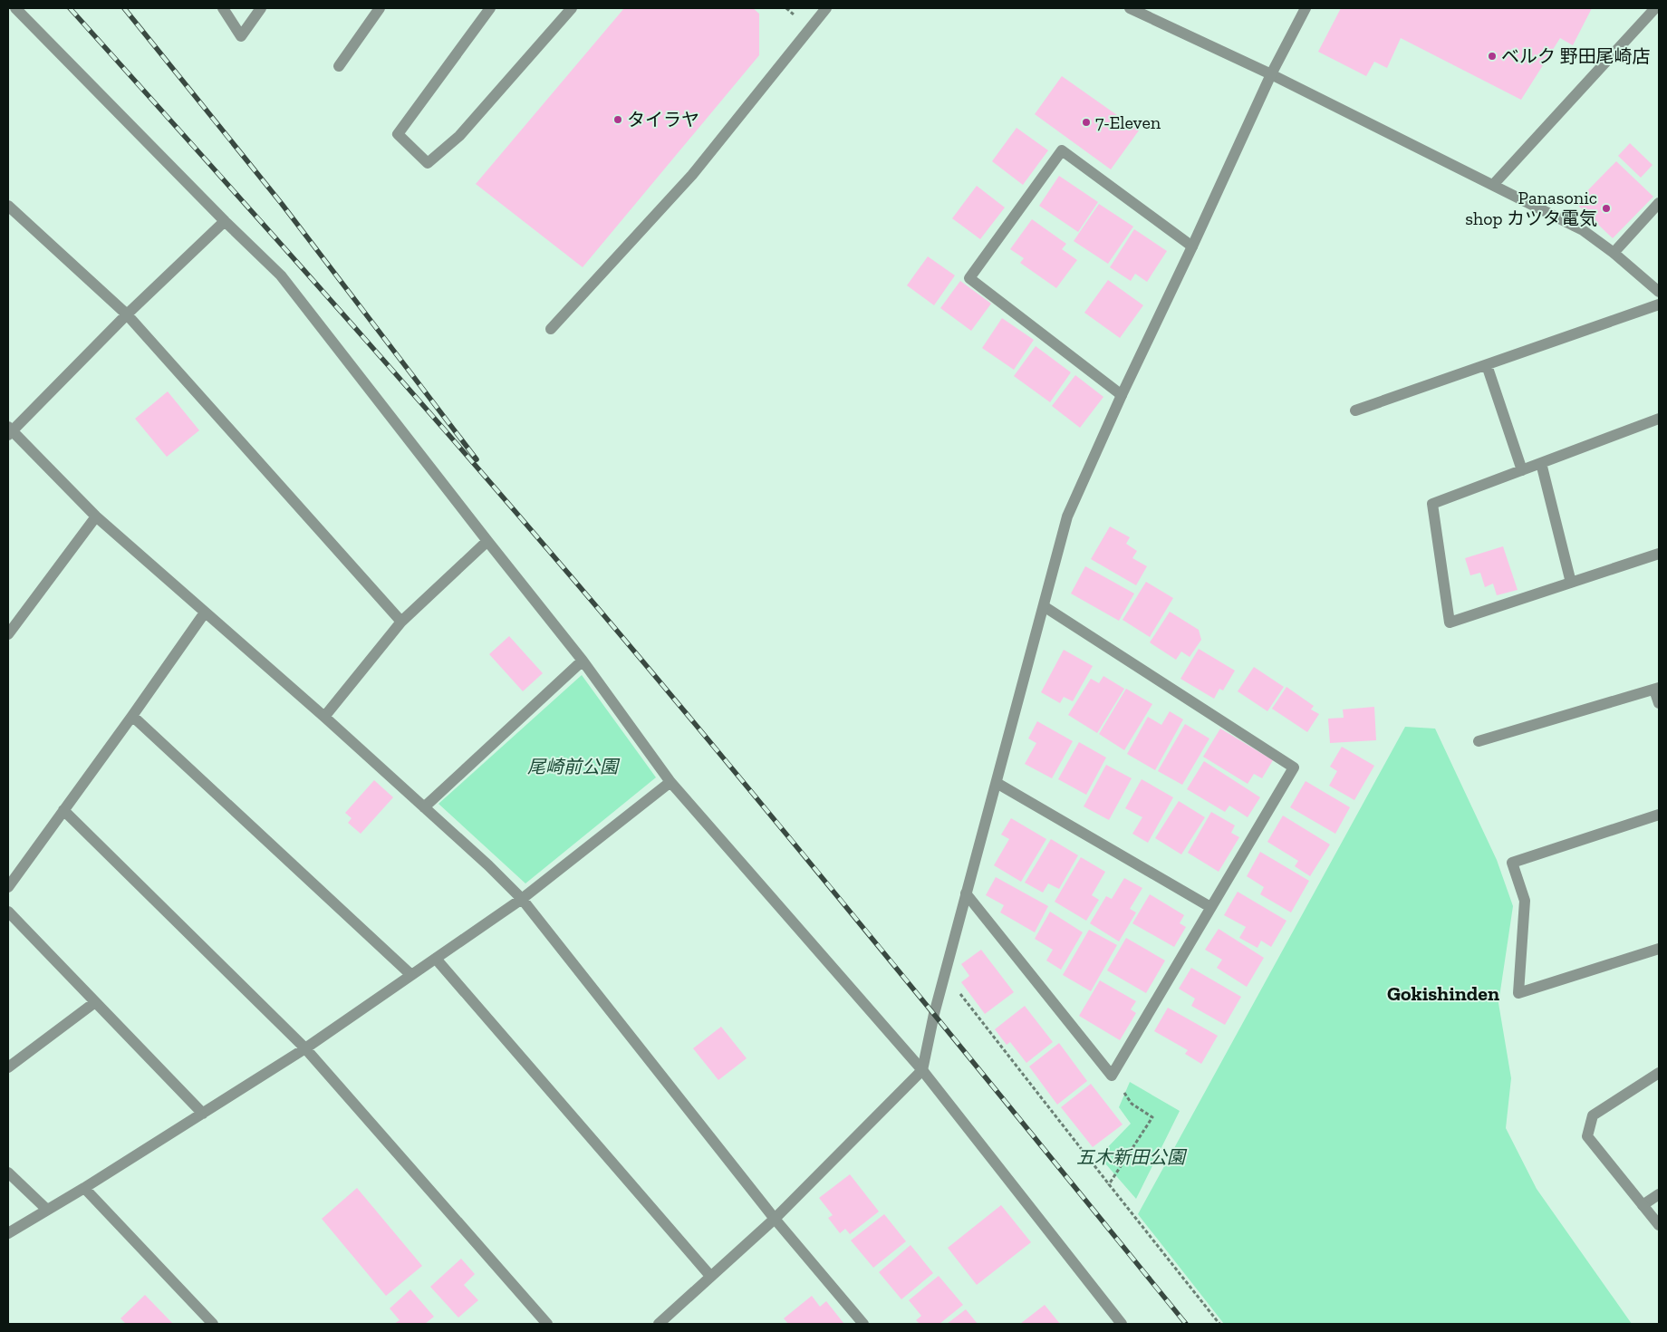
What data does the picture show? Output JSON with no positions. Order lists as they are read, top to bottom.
{
  "districts": ["Gokishinden"],
  "parks": ["尾崎前公園", "五木新田公園"],
  "places": [
    "ベルク 野田尾崎店",
    "タイラヤ",
    "7-Eleven",
    "Panasonic shop カツタ電気"
  ]
}
